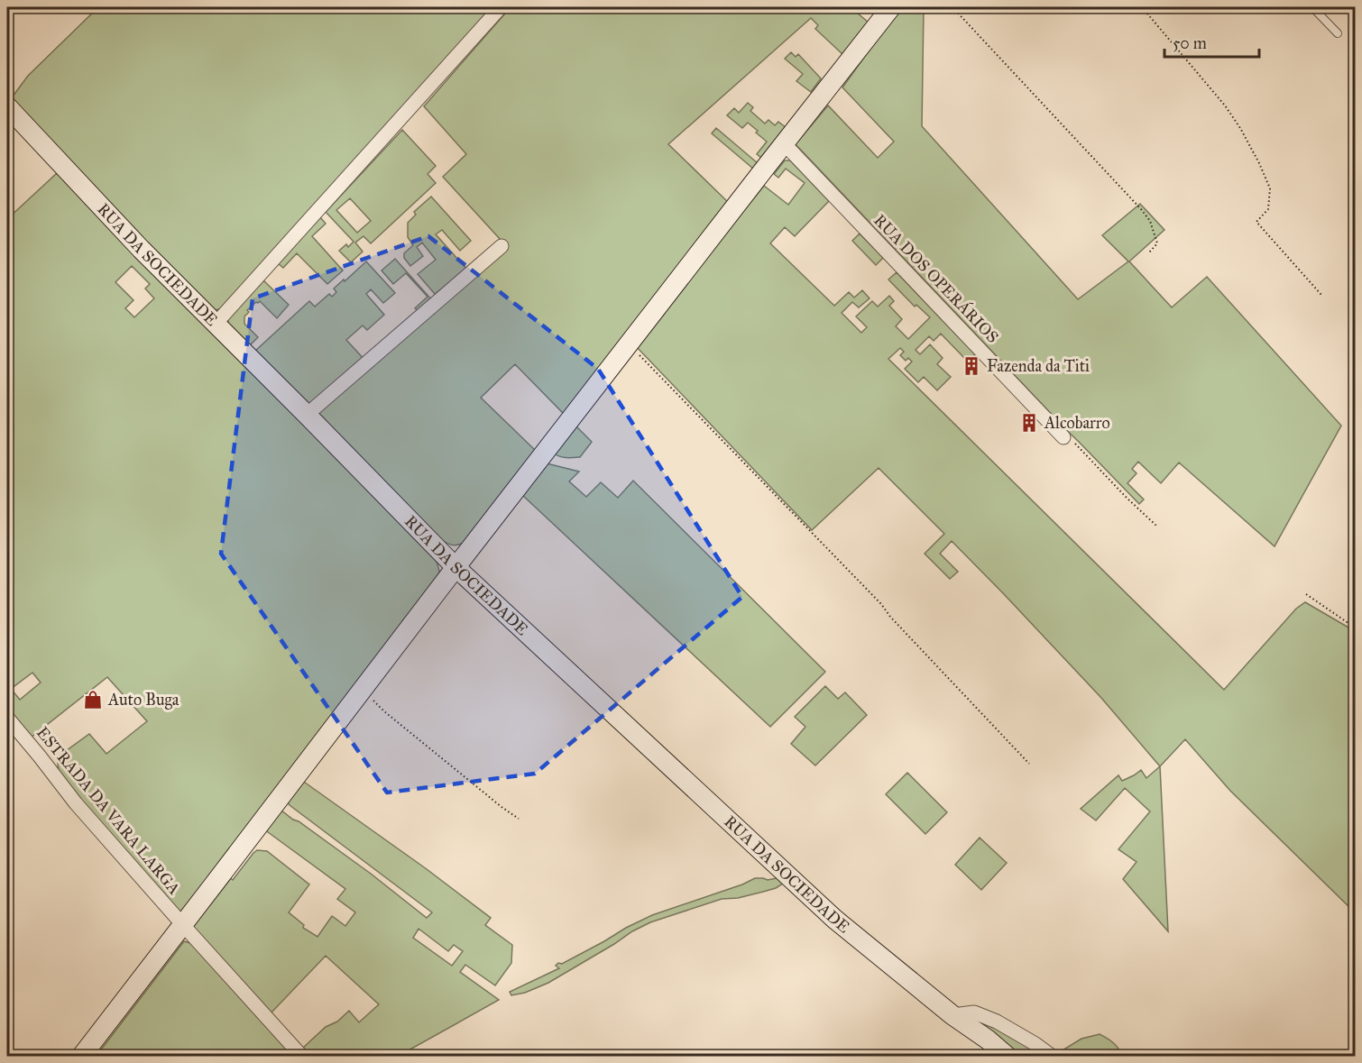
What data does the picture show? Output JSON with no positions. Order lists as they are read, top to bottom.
{
  "streets": {
    "street": ["RUA DA SOCIEDADE", "RUA DOS OPERÁRIOS", "ESTRADA DA VARA LARGA"]
  },
  "places": {
    "building": ["Fazenda da Titi", "Alcobarro"],
    "shop": ["Auto Buga"]
  },
  "scale_bar": "50 m"
}
